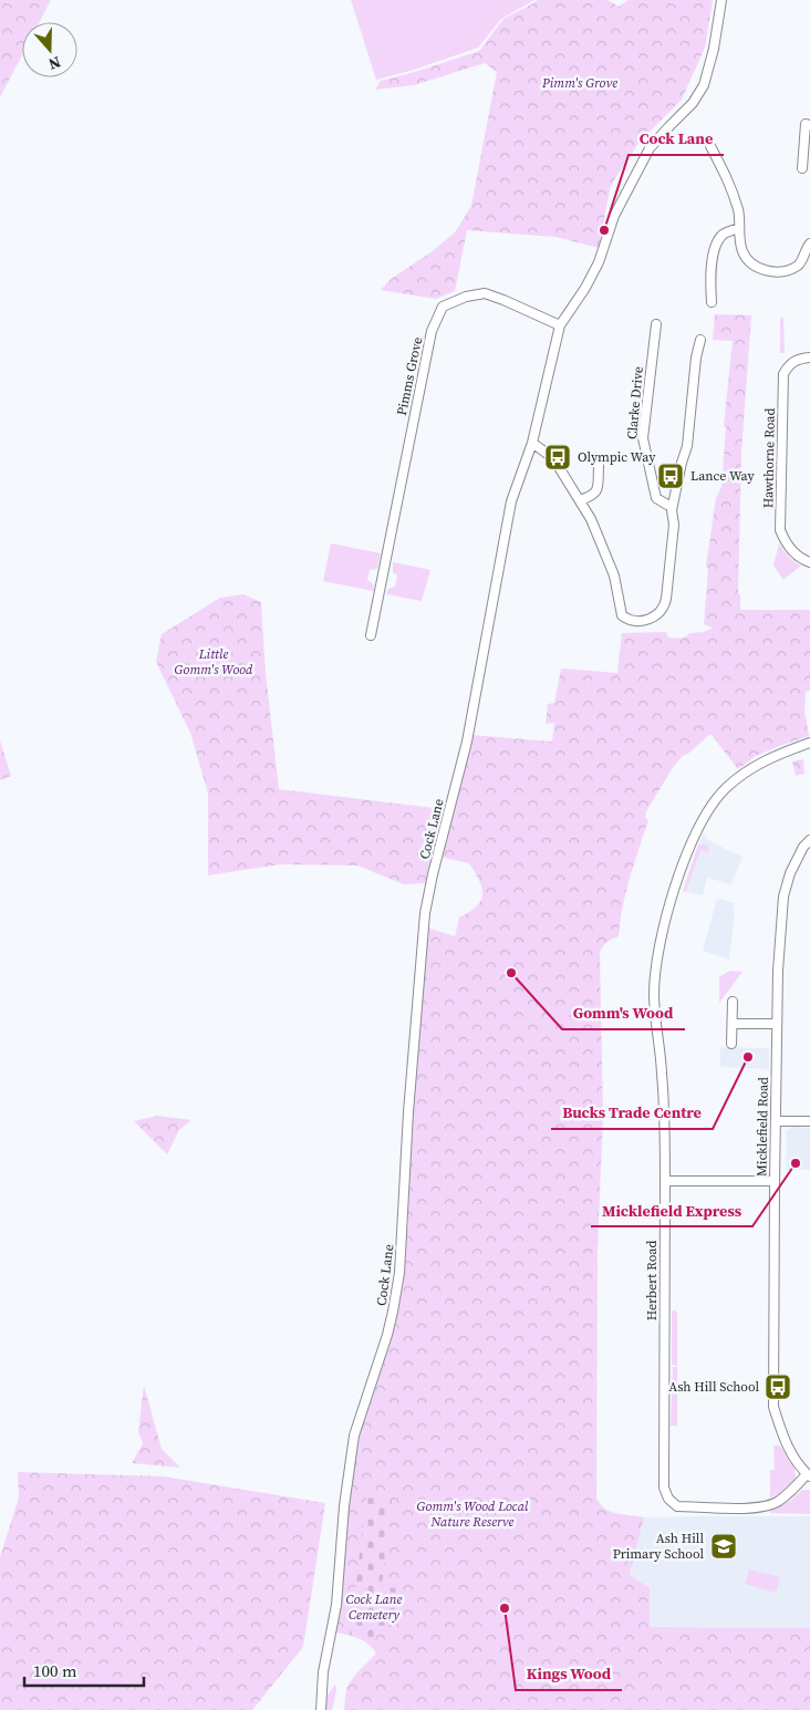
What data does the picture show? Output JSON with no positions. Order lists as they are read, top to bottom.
{
  "streets": {
    "street": [
      "Pimms Grove",
      "Clarke Drive",
      "Hawthorne Road",
      "Cock Lane",
      "Micklefield Road",
      "Herbert Road"
    ]
  },
  "crossings": [
    ["Pimms Grove", "Cock Lane"],
    ["Micklefield Road", "Herbert Road"]
  ],
  "parks": [
    "Pimm's Grove",
    "Little Gomm's Wood",
    "Gomm's Wood Local Nature Reserve",
    "Cock Lane Cemetery"
  ],
  "places": {
    "other": [
      "Cock Lane",
      "Gomm's Wood",
      "Bucks Trade Centre",
      "Micklefield Express",
      "Kings Wood"
    ],
    "bus stop": ["Olympic Way", "Lance Way", "Ash Hill School"],
    "school or university": ["Ash Hill Primary School"]
  },
  "scale_bar": "100 m",
  "north": "bottom"
}
